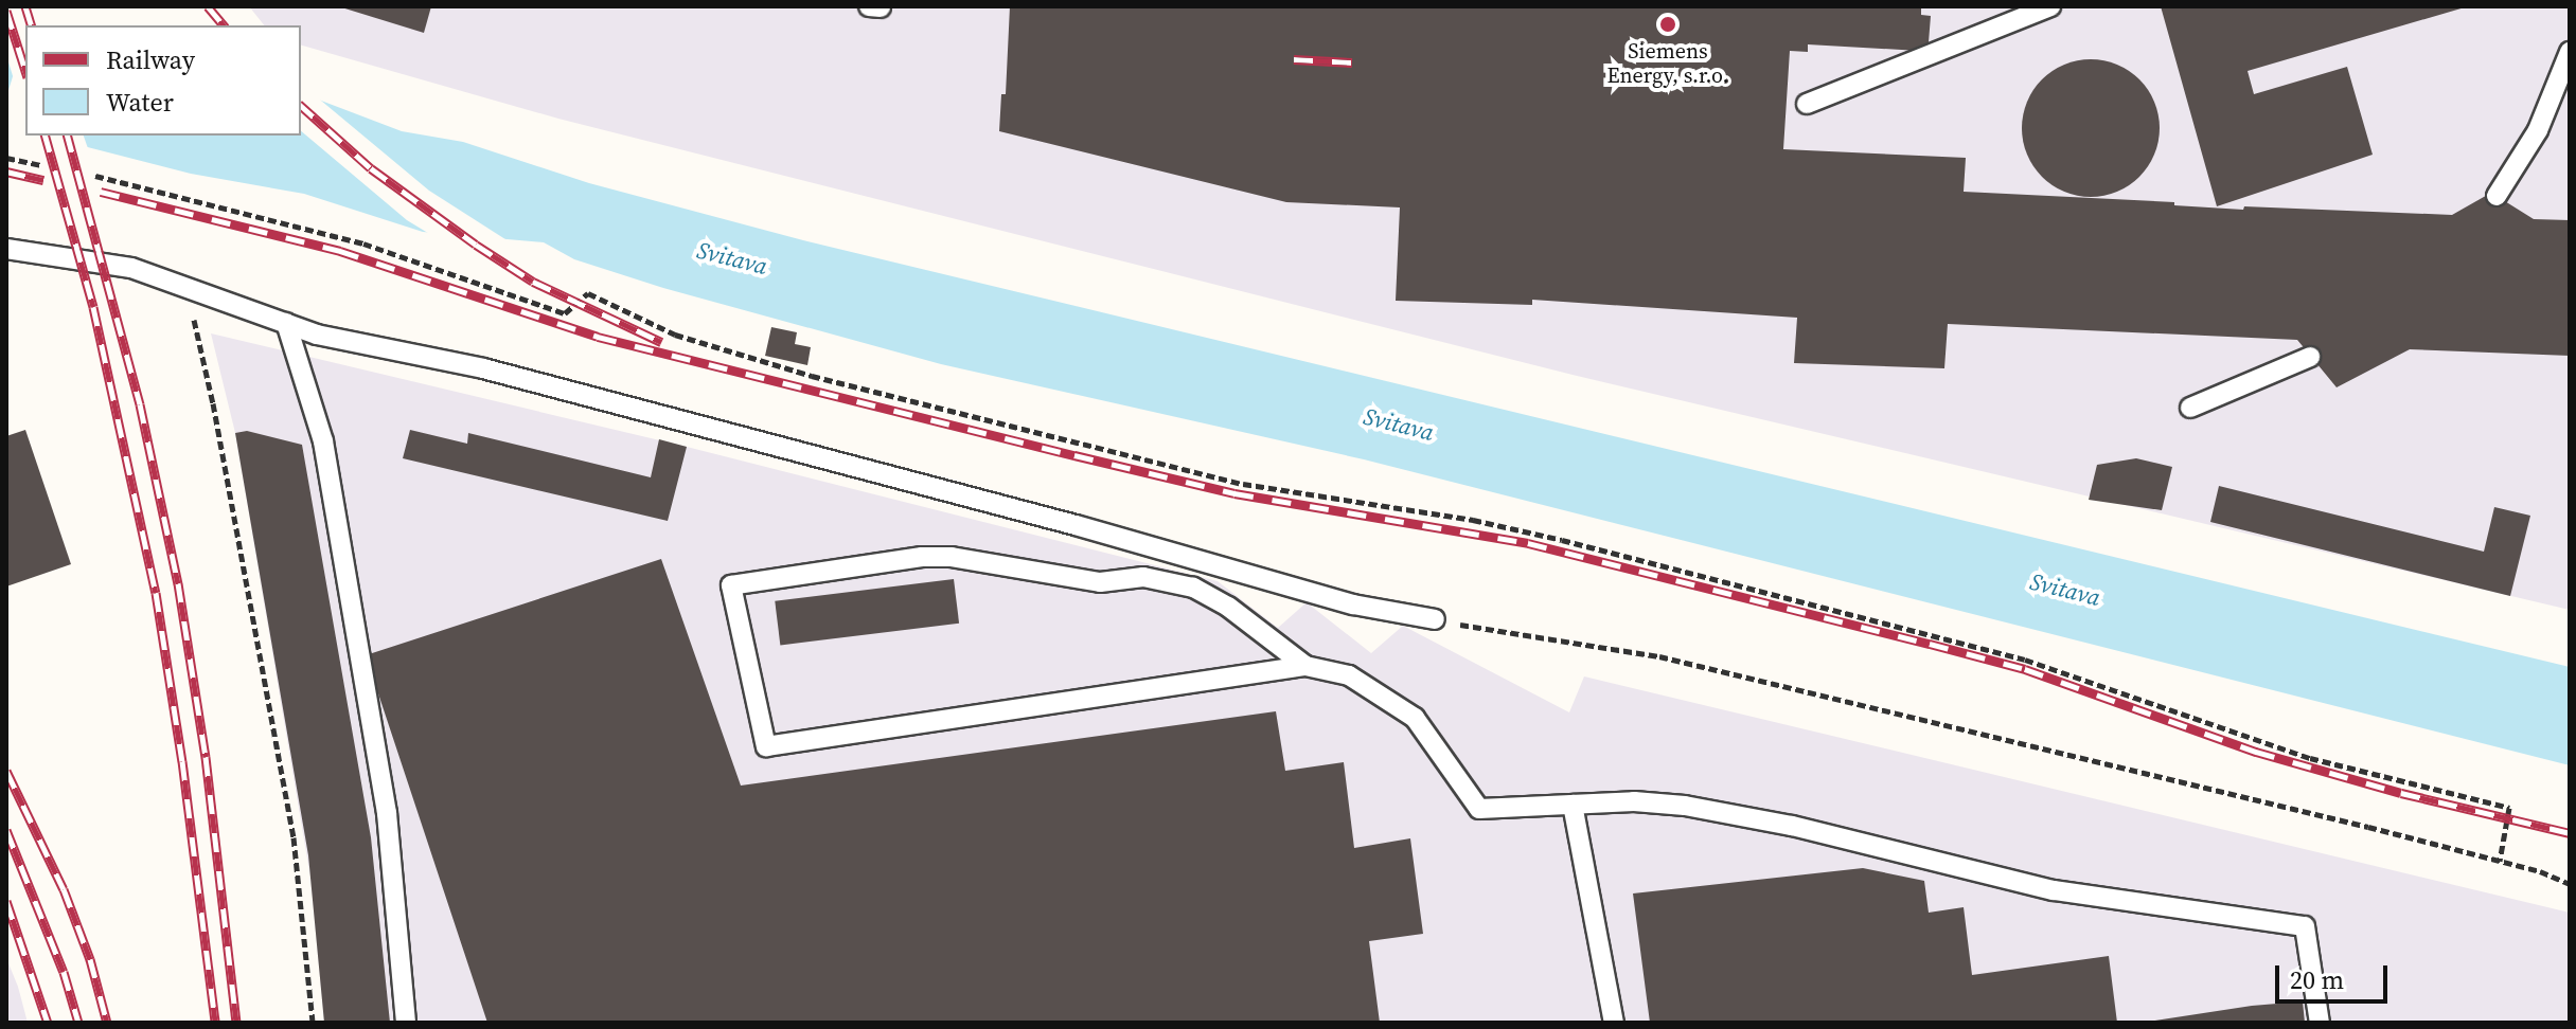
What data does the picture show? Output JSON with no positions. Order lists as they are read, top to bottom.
{
  "water": ["Svitava"],
  "places": ["Siemens Energy, s.r.o."],
  "legend": ["Railway", "Water"],
  "scale_bar": "20 m"
}
